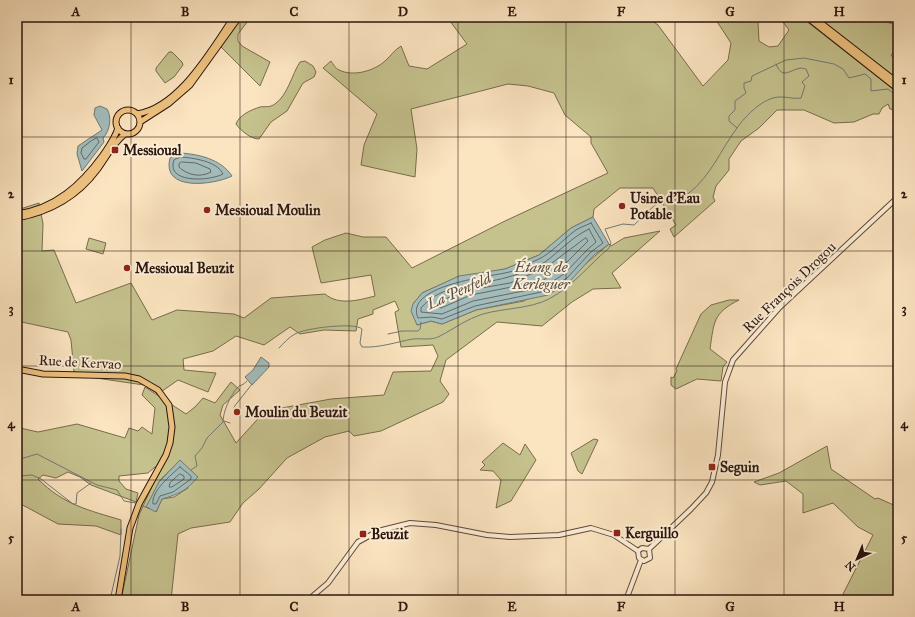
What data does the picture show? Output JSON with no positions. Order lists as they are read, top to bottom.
{
  "streets": {
    "main road": ["Rue de Kervao"],
    "street": ["Rue François Drogou"]
  },
  "water": ["Étang de Kerleguer", "La Penfeld"],
  "places": {
    "transit": [
      "Messioual",
      "Seguin",
      "Kerguillo",
      "Beuzit"
    ],
    "other": [
      "Usine d'Eau Potable",
      "Messioual Moulin",
      "Messioual Beuzit",
      "Moulin du Beuzit"
    ]
  },
  "north": "bottom left",
  "grid": {
    "columns": [
      "A",
      "B",
      "C",
      "D",
      "E",
      "F",
      "G",
      "H"
    ],
    "rows": [
      "1",
      "2",
      "3",
      "4",
      "5"
    ]
  }
}
